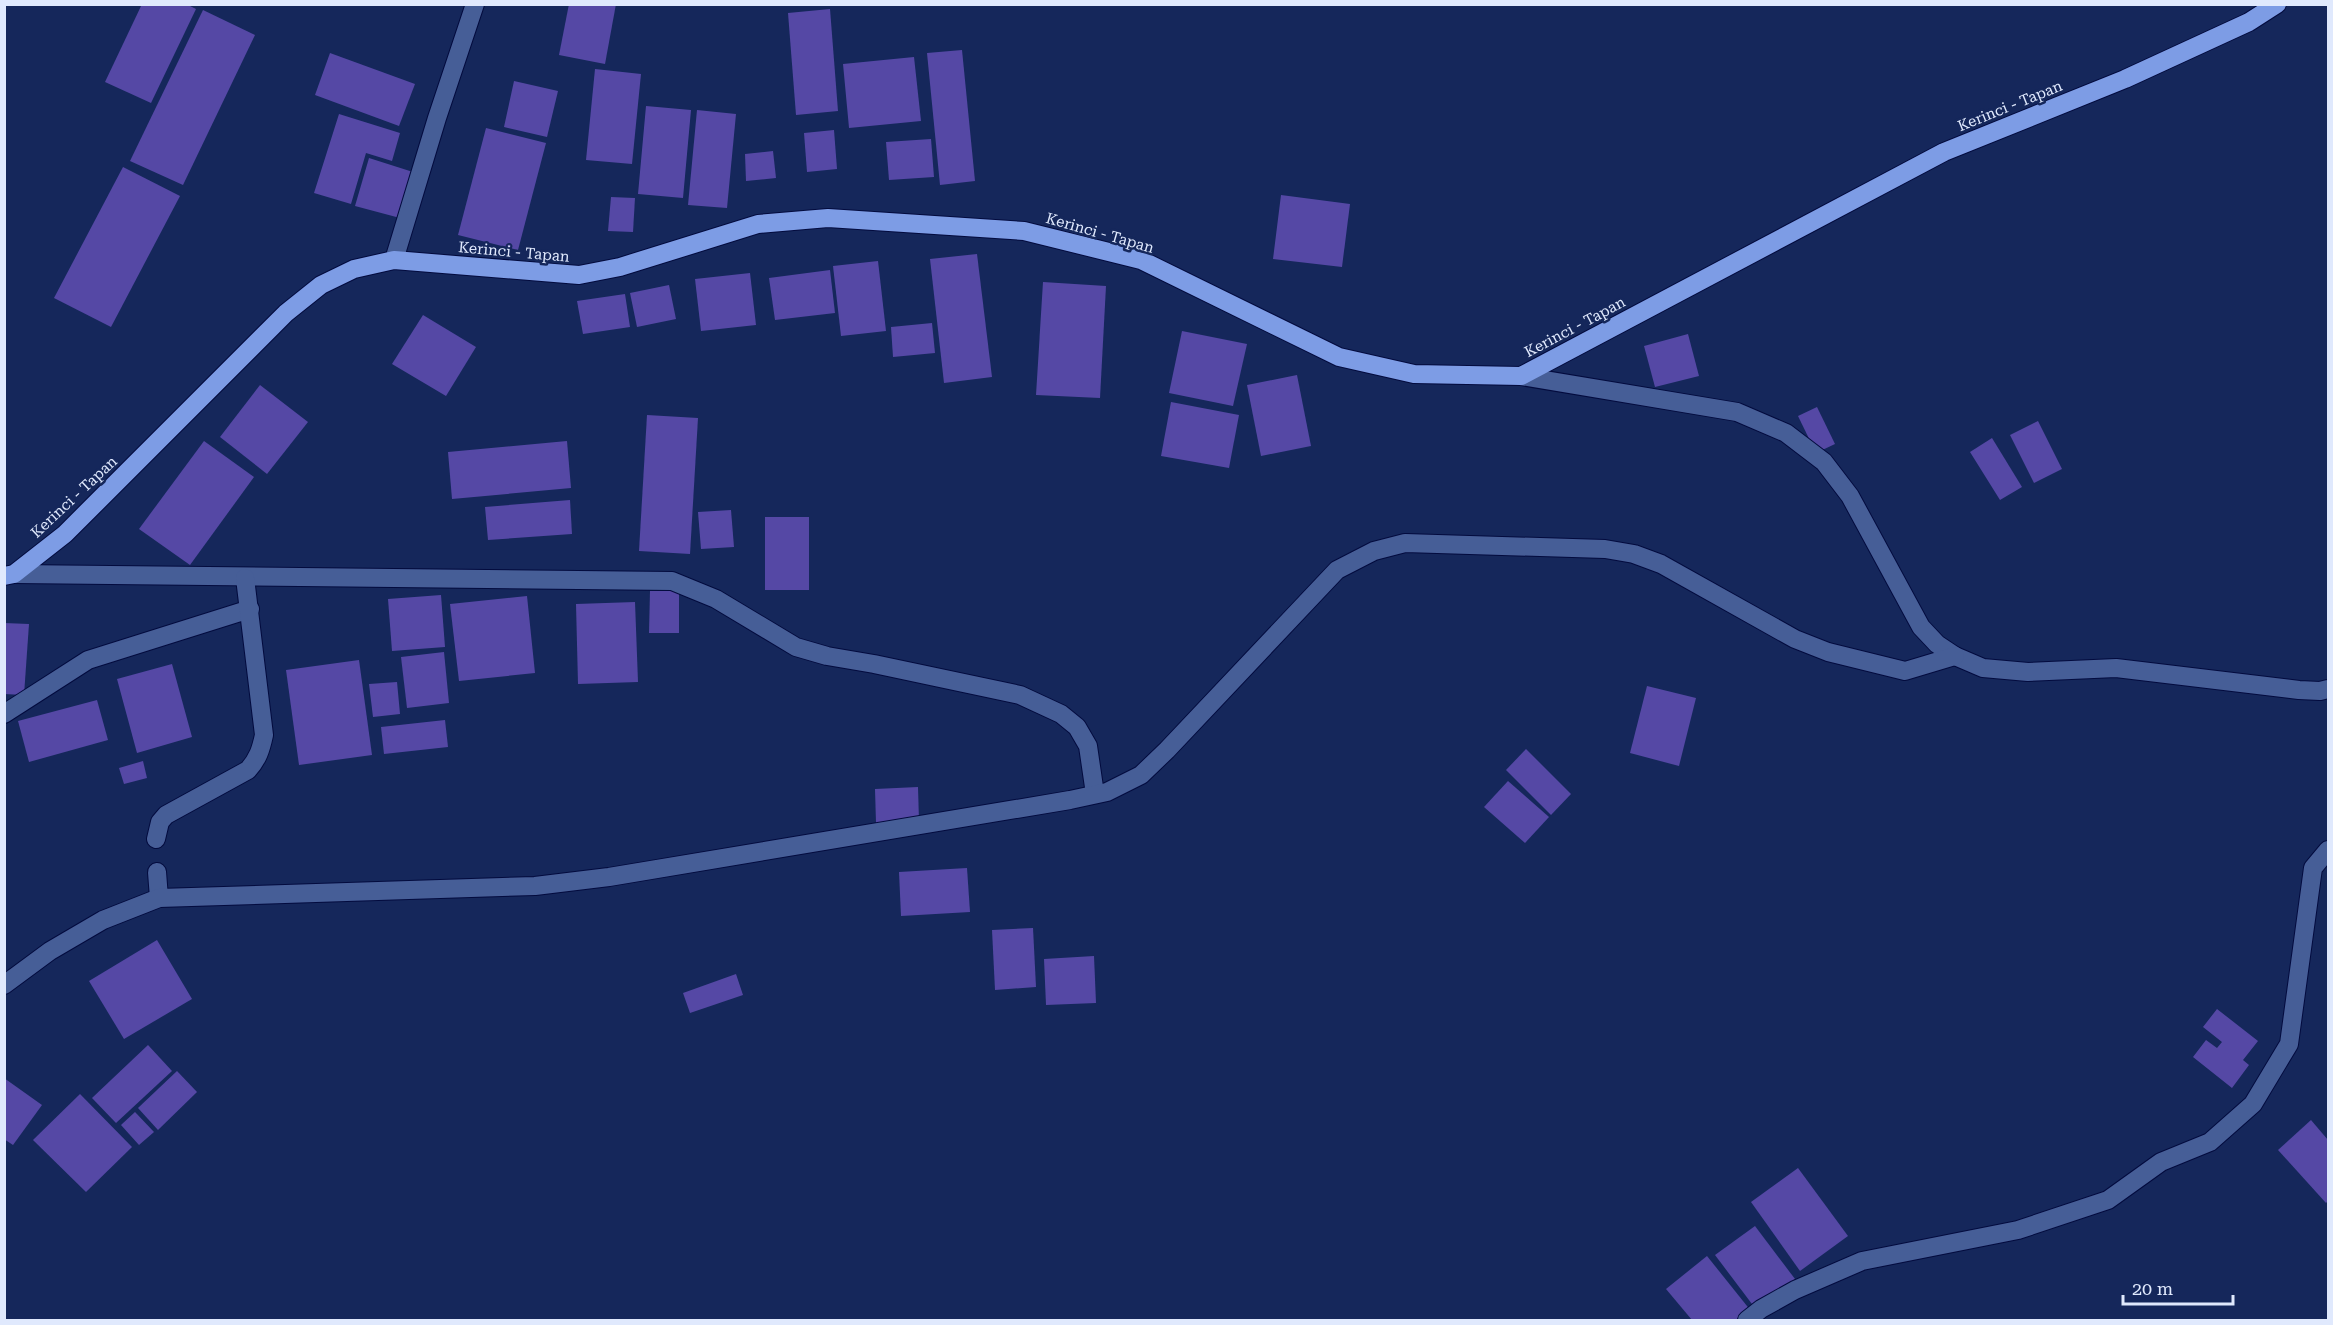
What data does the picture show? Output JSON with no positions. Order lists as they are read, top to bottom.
{
  "streets": {
    "highway": ["Kerinci - Tapan"]
  },
  "scale_bar": "20 m"
}
